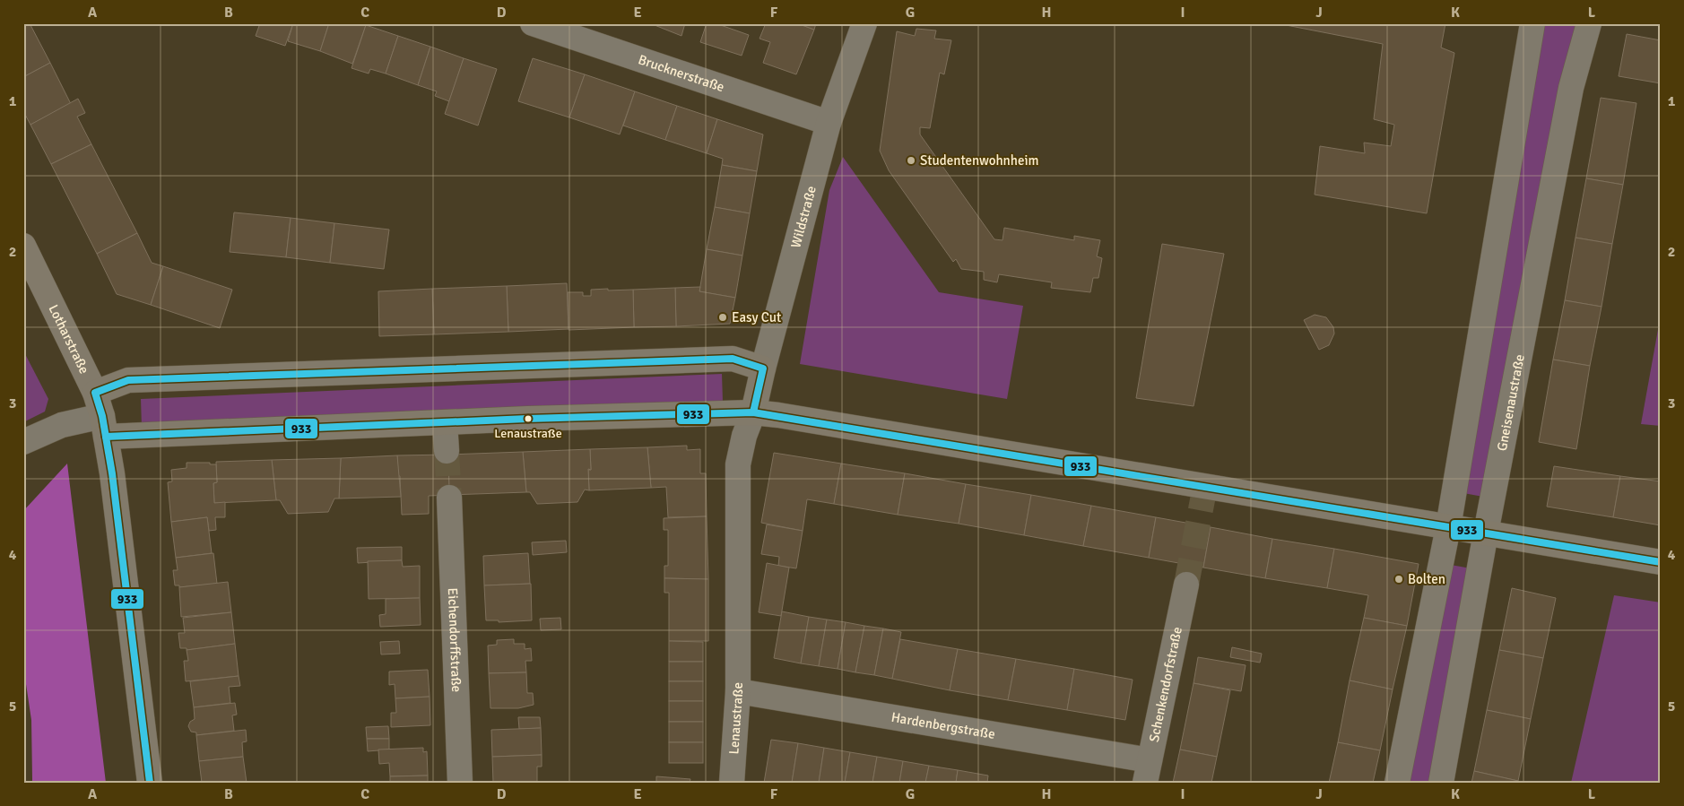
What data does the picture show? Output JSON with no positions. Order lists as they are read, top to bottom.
{
  "streets": {
    "street": [
      "Brucknerstraße",
      "Wildstraße",
      "Lotharstraße",
      "Gneisenaustraße",
      "Eichendorffstraße",
      "Schenkendorfstraße",
      "Lenaustraße",
      "Hardenbergstraße"
    ]
  },
  "crossings": [
    ["Brucknerstraße", "Wildstraße"],
    ["Wildstraße", "Lenaustraße"],
    ["Schenkendorfstraße", "Hardenbergstraße"],
    ["Lenaustraße", "Hardenbergstraße"]
  ],
  "places": [
    "Studentenwohnheim",
    "Easy Cut",
    "Lenaustraße",
    "Bolten"
  ],
  "lines": ["transit line 933"],
  "grid": {
    "columns": [
      "A",
      "B",
      "C",
      "D",
      "E",
      "F",
      "G",
      "H",
      "I",
      "J",
      "K",
      "L"
    ],
    "rows": [
      "1",
      "2",
      "3",
      "4",
      "5"
    ]
  }
}
